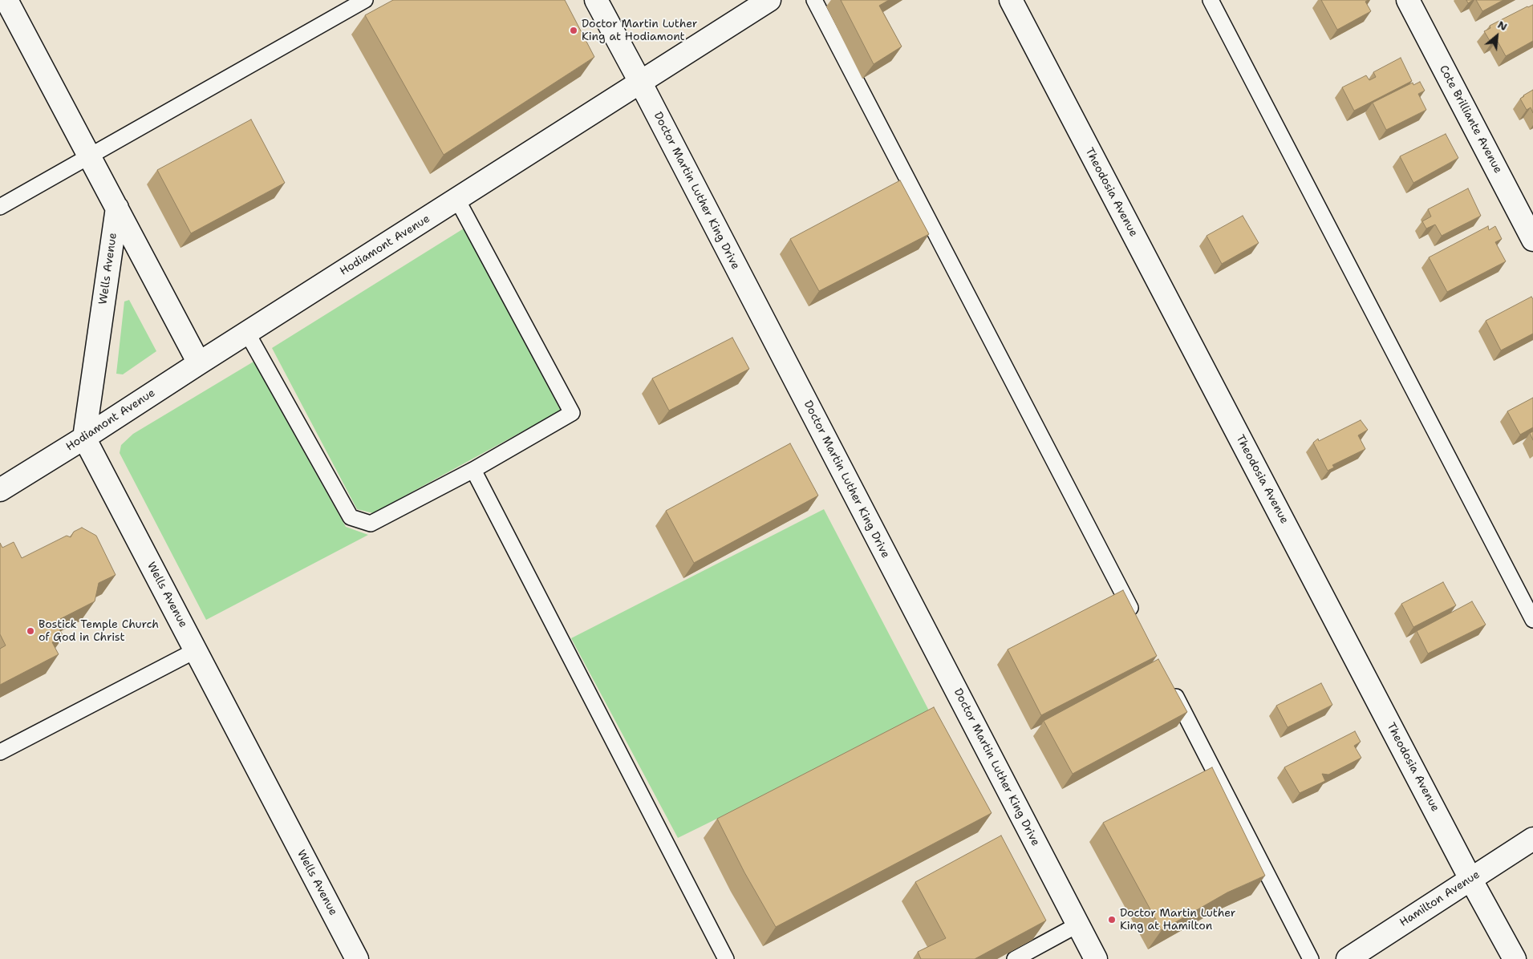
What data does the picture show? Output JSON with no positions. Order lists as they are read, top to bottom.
{
  "streets": {
    "street": [
      "Cote Brilliante Avenue",
      "Doctor Martin Luther King Drive",
      "Theodosia Avenue",
      "Hodiamont Avenue",
      "Wells Avenue",
      "Hamilton Avenue"
    ]
  },
  "crossings": [
    ["Doctor Martin Luther King Drive", "Hodiamont Avenue"],
    ["Theodosia Avenue", "Hamilton Avenue"],
    ["Hodiamont Avenue", "Wells Avenue"]
  ],
  "places": ["Doctor Martin Luther King at Hodiamont", "Bostick Temple Church of God in Christ", "Doctor Martin Luther King at Hamilton"],
  "north": "top right"
}
